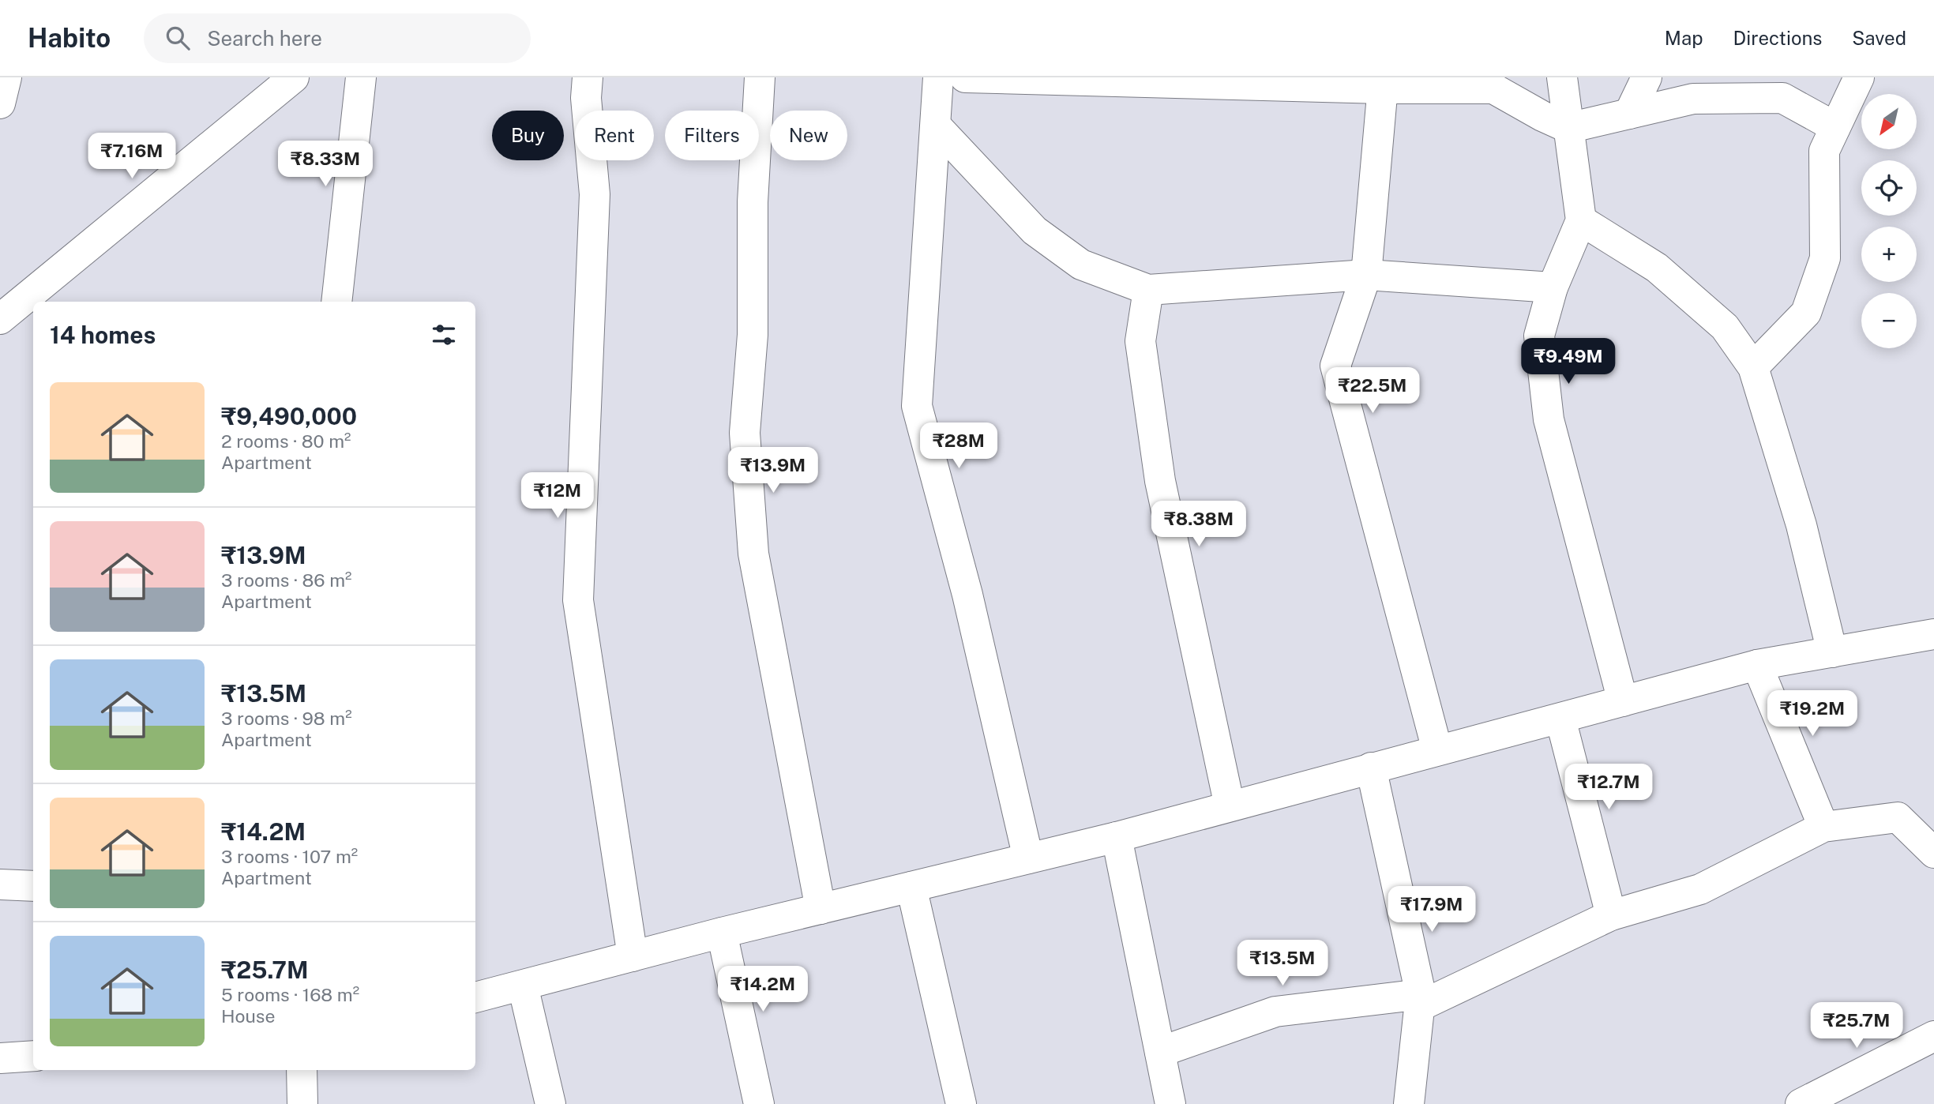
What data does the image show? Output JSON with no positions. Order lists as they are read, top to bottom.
{
  "north": "bottom left",
  "page": {
    "header": "Habito",
    "search": "Search here",
    "nav": ["Map", "Directions", "Saved"],
    "map_buttons": ["+", "−"],
    "chip": [
      "Buy",
      "Rent",
      "Filters",
      "New"
    ],
    "price": [
      "₹7.16M",
      "₹8.33M",
      "₹9.49M",
      "₹22.5M",
      "₹28M",
      "₹13.9M",
      "₹12M",
      "₹8.38M",
      "₹19.2M",
      "₹12.7M",
      "₹17.9M",
      "₹13.5M",
      "₹14.2M",
      "₹25.7M"
    ],
    "heading": "14 homes",
    "list": [
      {
        "name": "₹9,490,000",
        "note": "2 rooms · 80 m² · Apartment"
      },
      {
        "name": "₹13.9M",
        "note": "3 rooms · 86 m² · Apartment"
      },
      {
        "name": "₹13.5M",
        "note": "3 rooms · 98 m² · Apartment"
      },
      {
        "name": "₹14.2M",
        "note": "3 rooms · 107 m² · Apartment"
      },
      {
        "name": "₹25.7M",
        "note": "5 rooms · 168 m² · House"
      }
    ]
  }
}
